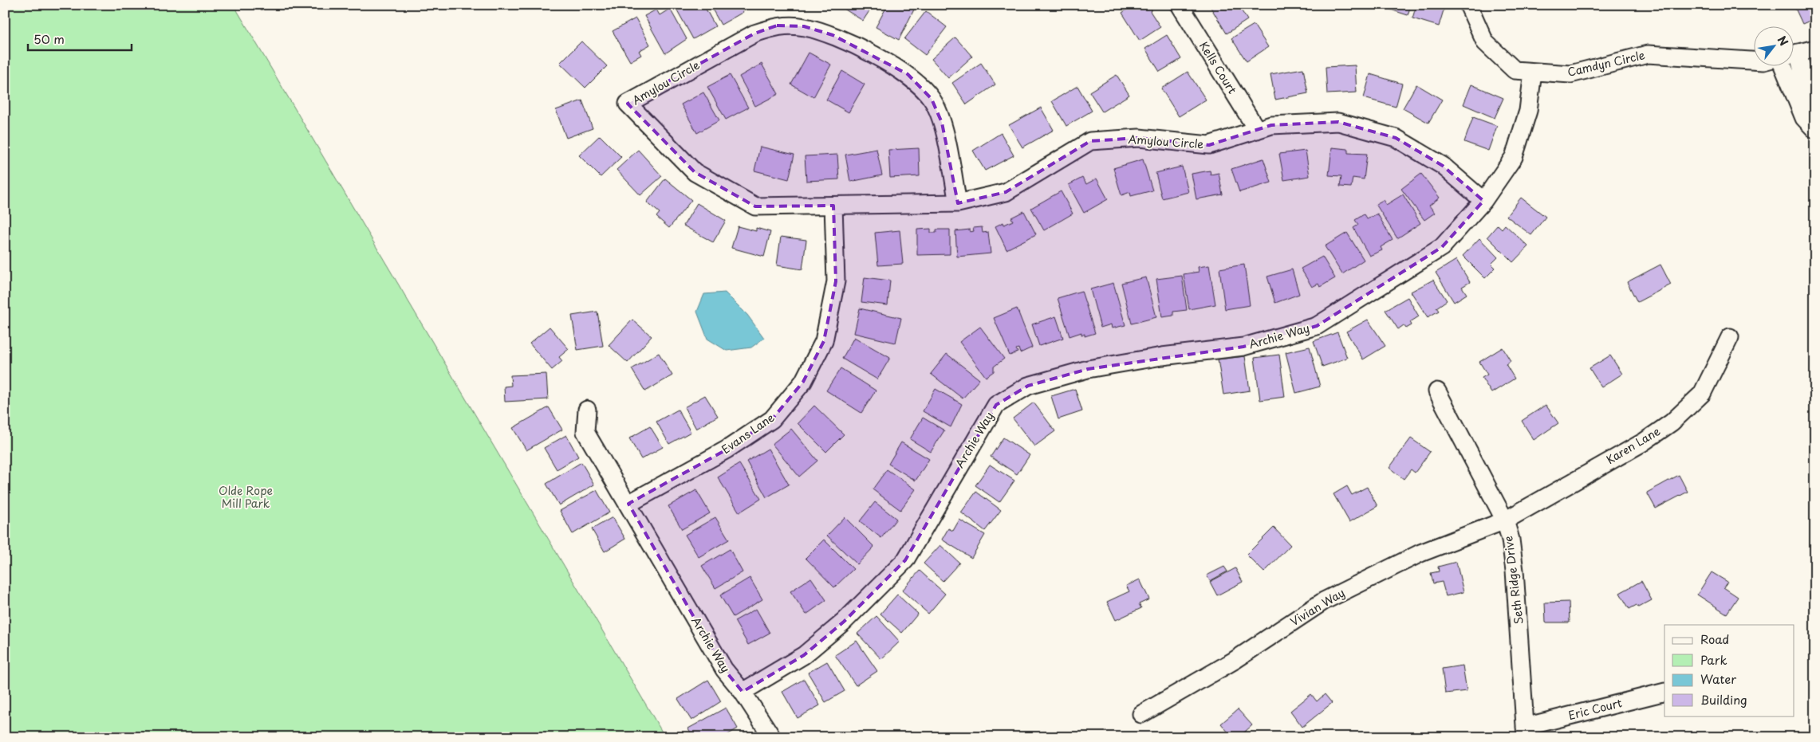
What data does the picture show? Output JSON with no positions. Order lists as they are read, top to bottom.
{
  "streets": {
    "street": [
      "Camdyn Circle",
      "Kells Court",
      "Amylou Circle",
      "Archie Way",
      "Evans Lane",
      "Karen Lane",
      "Seth Ridge Drive",
      "Vivian Way",
      "Eric Court"
    ]
  },
  "crossings": [
    ["Camdyn Circle", "Archie Way"],
    ["Kells Court", "Amylou Circle"],
    ["Amylou Circle", "Archie Way"],
    ["Amylou Circle", "Evans Lane"],
    ["Archie Way", "Evans Lane"],
    ["Karen Lane", "Seth Ridge Drive"],
    ["Karen Lane", "Vivian Way"],
    ["Seth Ridge Drive", "Vivian Way"],
    ["Seth Ridge Drive", "Eric Court"]
  ],
  "parks": ["Olde Rope Mill Park"],
  "legend": [
    "Road",
    "Park",
    "Water",
    "Building"
  ],
  "scale_bar": "50 m",
  "north": "top right"
}
